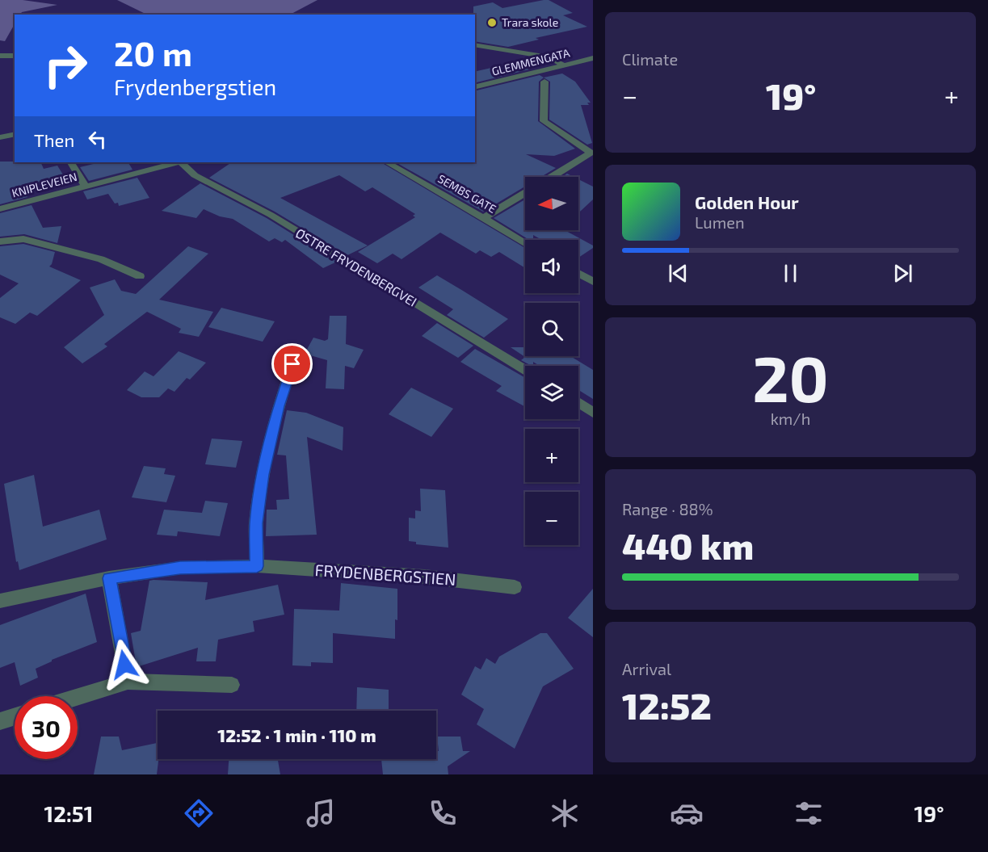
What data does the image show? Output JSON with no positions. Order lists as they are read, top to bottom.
{
  "streets": {
    "street": [
      "GLEMMENGATA",
      "KNIPLEVEIEN",
      "SEMBS GATE",
      "ØSTRE FRYDENBERGVEI",
      "FRYDENBERGSTIEN"
    ]
  },
  "places": ["Trara skole"],
  "north": "left",
  "page": {
    "tile": [
      "Climate",
      ["20", "km/h"],
      ["Range · 88%", "440 km"],
      ["Arrival", "12:52"]
    ],
    "turn": ["20 m", "Frydenbergstien"],
    "heat": ["−", "19°", "+"],
    "then": "Then",
    "map_buttons": ["+", "−"],
    "song": ["Golden Hour", "Lumen"],
    "limit": "30",
    "trip": "12:52 · 1 min · 110 m",
    "tabs": ["12:51", "19°"]
  }
}
